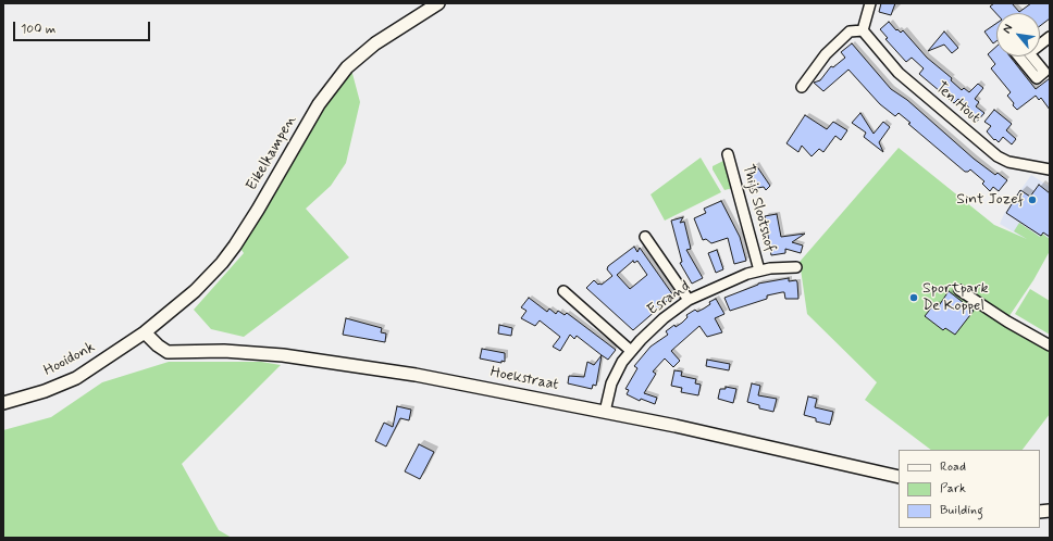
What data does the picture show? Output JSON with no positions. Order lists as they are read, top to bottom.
{
  "streets": {
    "street": [
      "Ten Hout",
      "Eikelkampen",
      "Thijs Slootshof",
      "Esrand",
      "Hooidonk",
      "Hoekstraat"
    ]
  },
  "crossings": [
    ["Eikelkampen", "Hooidonk"],
    ["Eikelkampen", "Hoekstraat"],
    ["Thijs Slootshof", "Esrand"],
    ["Esrand", "Hoekstraat"],
    ["Hooidonk", "Hoekstraat"]
  ],
  "places": ["Sint Jozef", "Sportpark De Koppel"],
  "legend": ["Road", "Park", "Building"],
  "scale_bar": "100 m",
  "north": "top left"
}
